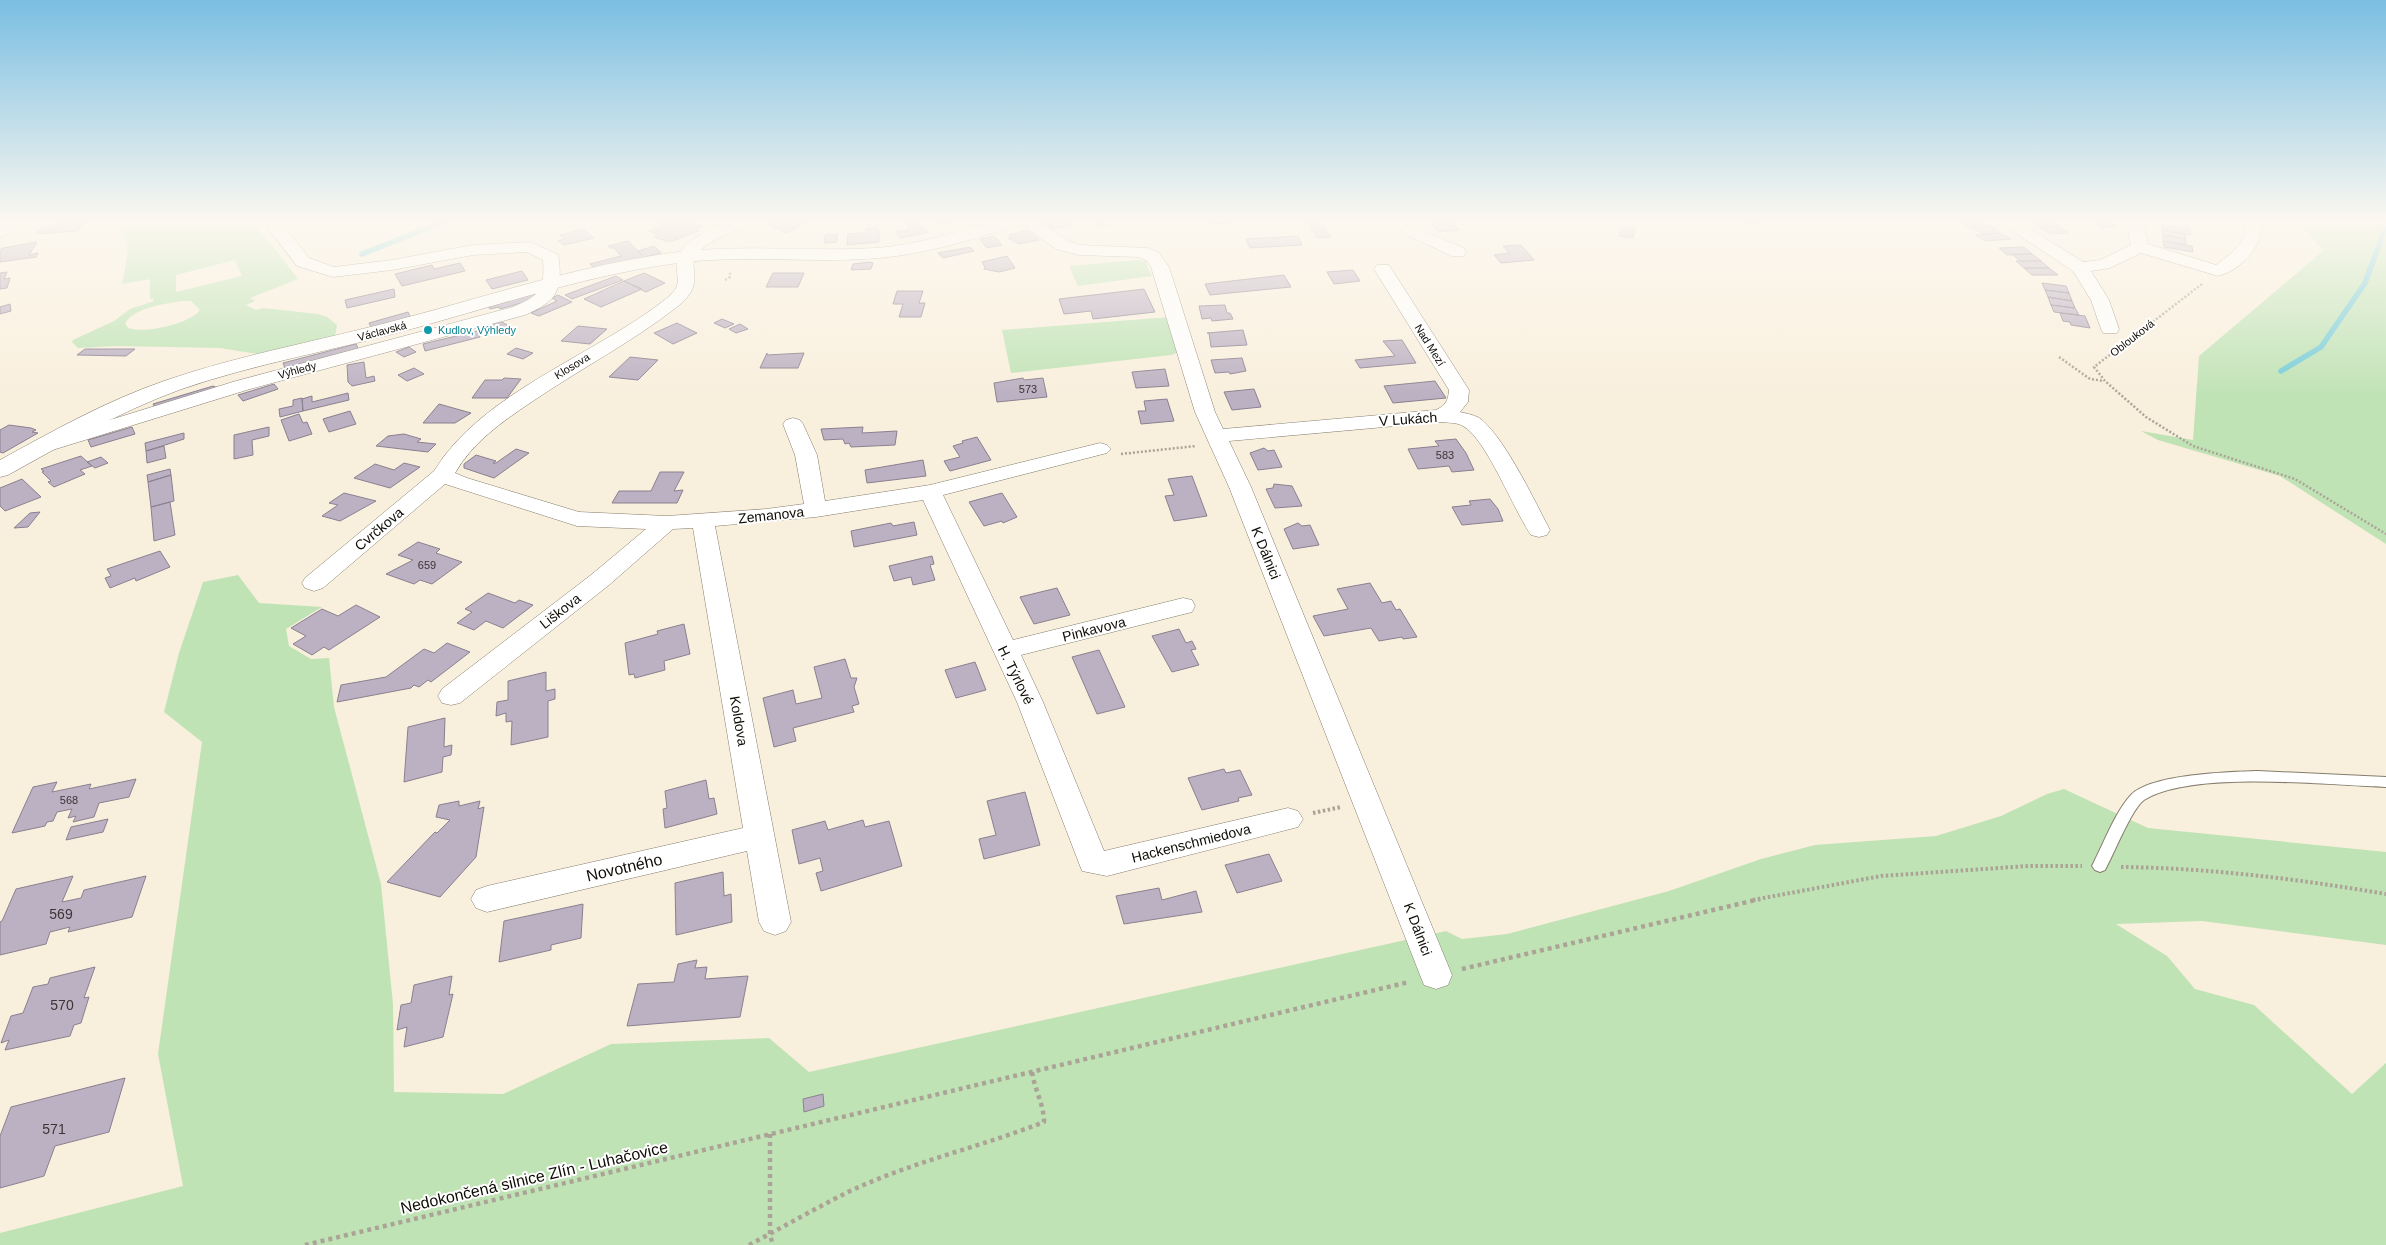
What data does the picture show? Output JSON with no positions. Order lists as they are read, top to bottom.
{
  "streets": {
    "street": [
      "Václavská",
      "Nad Mezí",
      "Klosova",
      "V Lukách",
      "Zemanova",
      "Cvrčkova",
      "K Dálnici",
      "Liškova",
      "Pinkavova",
      "H. Týrlové",
      "Koldova",
      "Hackenschmiedova",
      "Novotného"
    ],
    "path": ["Oblouková", "Nedokončená silnice Zlín - Luhačovice"]
  },
  "crossings": [
    ["Nad Mezí", "V Lukách"],
    ["Klosova", "Zemanova"],
    ["Klosova", "Cvrčkova"],
    ["V Lukách", "K Dálnici"],
    ["Zemanova", "Cvrčkova"],
    ["Zemanova", "Liškova"],
    ["Zemanova", "H. Týrlové"],
    ["Zemanova", "Koldova"],
    ["Pinkavova", "H. Týrlové"],
    ["H. Týrlové", "Hackenschmiedova"],
    ["Koldova", "Novotného"]
  ],
  "places": ["Kudlov, Výhledy"],
  "house_numbers": [
    "573",
    "583",
    "659",
    "568",
    "569",
    "570",
    "571"
  ]
}
